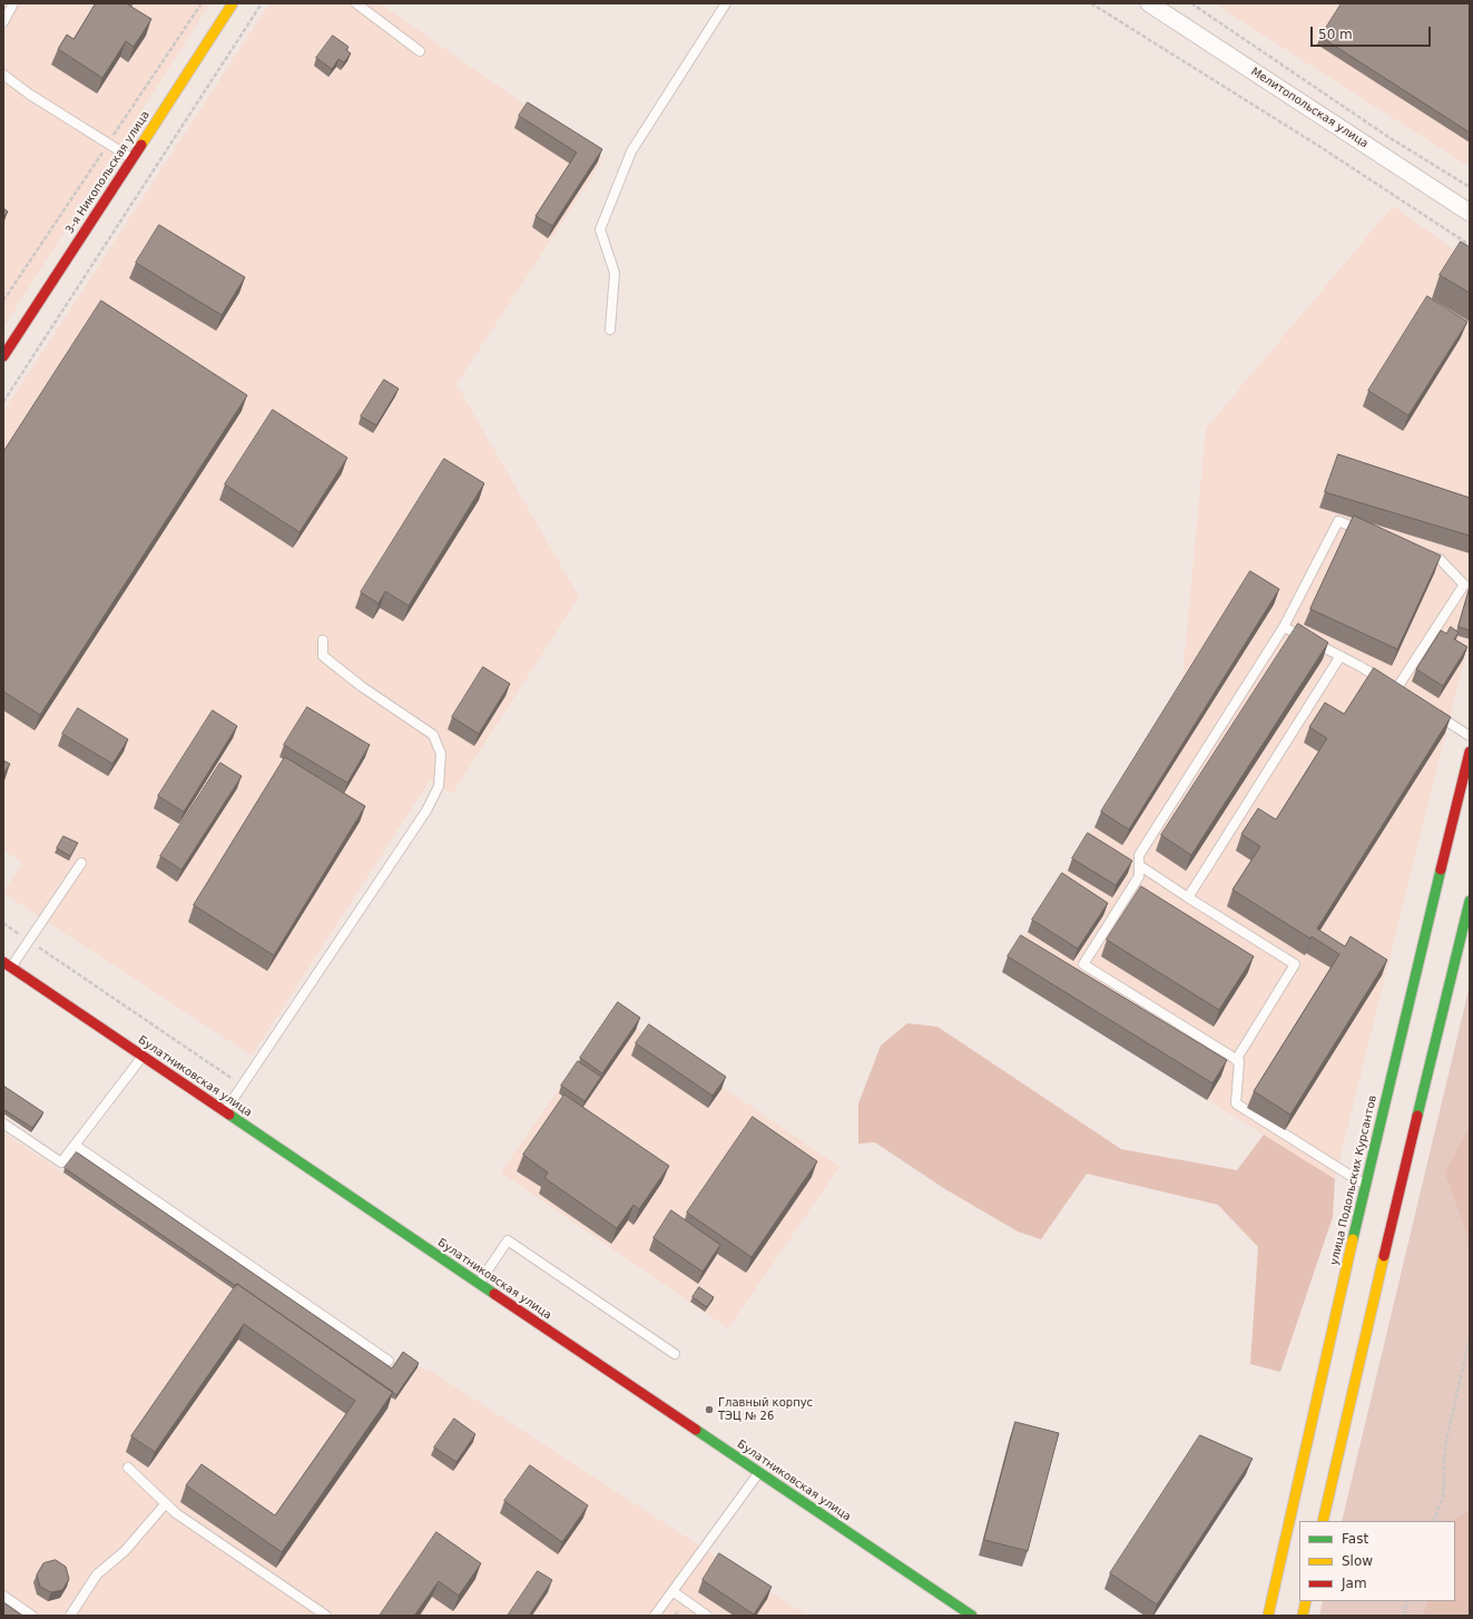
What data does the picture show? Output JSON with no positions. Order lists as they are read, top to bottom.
{
  "streets": {
    "street": [
      "Мелитопольская улица",
      "3-я Никопольская улица",
      "Булатниковская улица",
      "улица Подольских Курсантов"
    ]
  },
  "places": ["Главный корпус ТЭЦ № 26"],
  "legend": ["Fast", "Slow", "Jam"],
  "scale_bar": "50 m"
}
